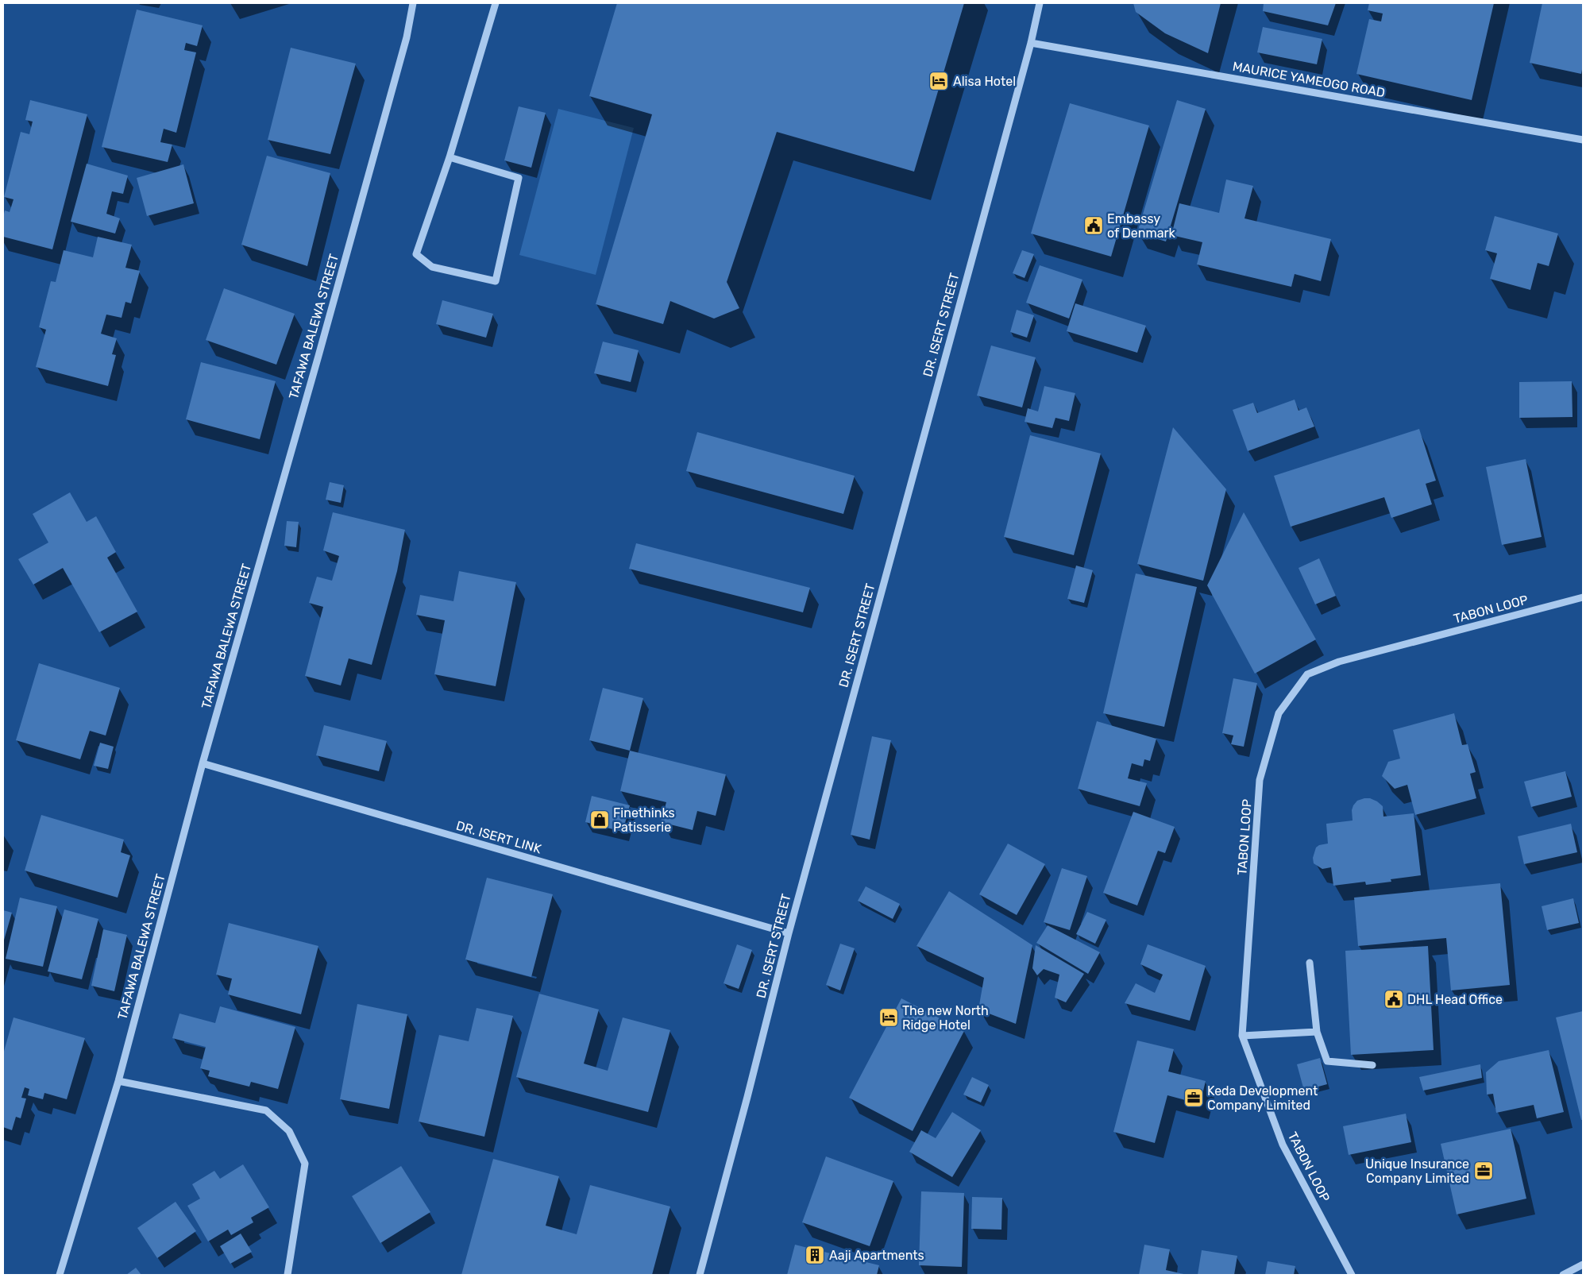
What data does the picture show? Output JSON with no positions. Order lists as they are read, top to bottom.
{
  "streets": {
    "street": [
      "MAURICE YAMEOGO ROAD",
      "DR. ISERT STREET",
      "TAFAWA BALEWA STREET",
      "TABON LOOP",
      "DR. ISERT LINK"
    ]
  },
  "crossings": [
    ["MAURICE YAMEOGO ROAD", "DR. ISERT STREET"],
    ["DR. ISERT STREET", "DR. ISERT LINK"],
    ["TAFAWA BALEWA STREET", "DR. ISERT LINK"]
  ],
  "places": {
    "hotel": ["Alisa Hotel", "The new North Ridge Hotel"],
    "public building": ["Embassy of Denmark", "DHL Head Office"],
    "shop": ["Finethinks Patisserie"],
    "office": ["Keda Development Company Limited", "Unique Insurance Company Limited"],
    "building": ["Aaji Apartments"]
  }
}
